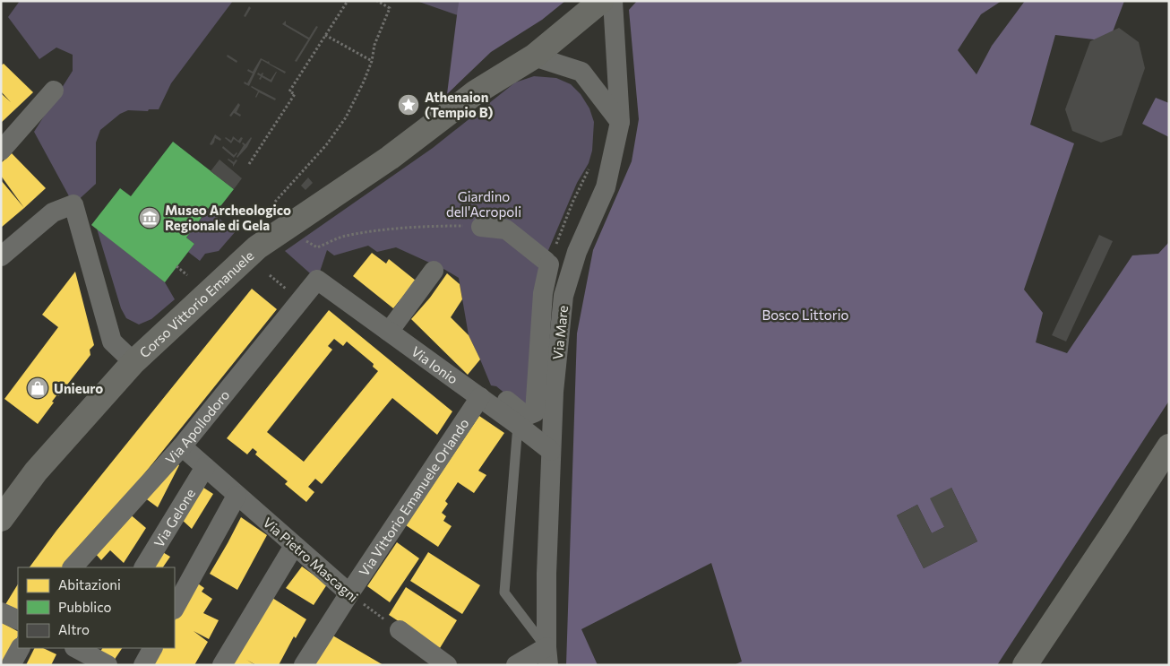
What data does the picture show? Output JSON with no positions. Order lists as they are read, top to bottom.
{
  "streets": {
    "street": [
      "Corso Vittorio Emanuele",
      "Via Mare",
      "Via Ionio",
      "Via Apollodoro",
      "Via Vittorio Emanuele Orlando",
      "Via Gelone",
      "Via Pietro Mascagni"
    ]
  },
  "crossings": [
    ["Via Mare", "Via Ionio"],
    ["Via Ionio", "Via Apollodoro"],
    ["Via Ionio", "Via Vittorio Emanuele Orlando"],
    ["Via Apollodoro", "Via Pietro Mascagni"],
    ["Via Vittorio Emanuele Orlando", "Via Pietro Mascagni"],
    ["Via Gelone", "Via Pietro Mascagni"]
  ],
  "parks": ["Giardino dell'Acropoli", "Bosco Littorio"],
  "places": {
    "place": ["Athenaion (Tempio B)"],
    "museum": ["Museo Archeologico Regionale di Gela"],
    "shop": ["Unieuro"]
  },
  "legend": ["Abitazioni", "Pubblico", "Altro"]
}
